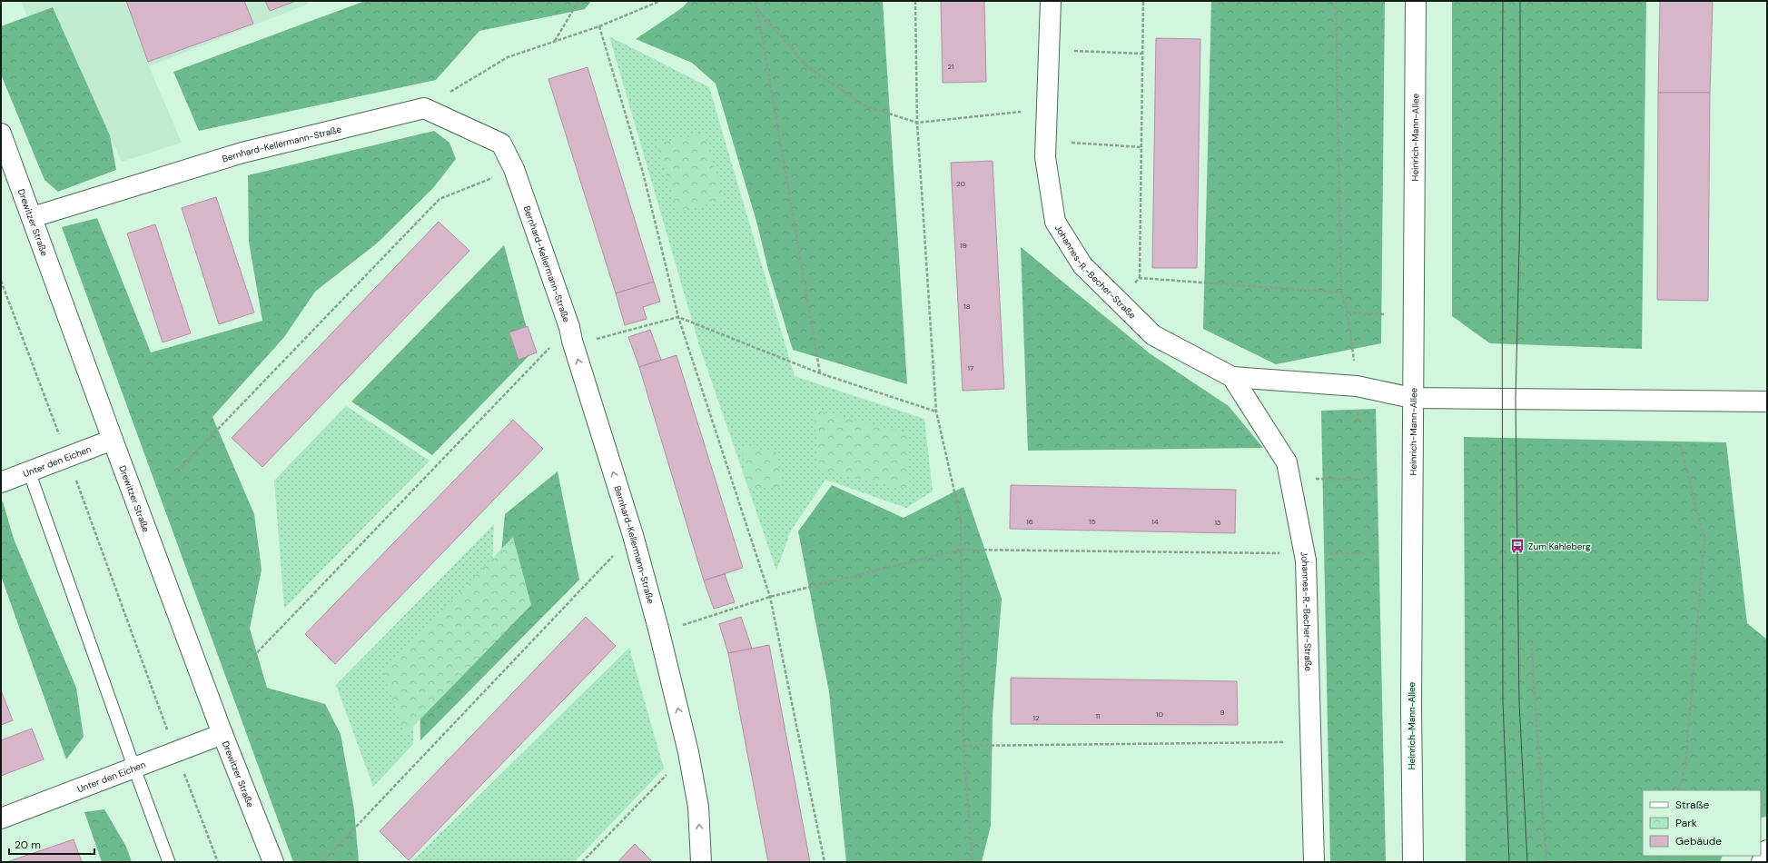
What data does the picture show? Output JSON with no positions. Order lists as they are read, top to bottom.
{
  "streets": {
    "street": [
      "Heinrich-Mann-Allee",
      "Bernhard-Kellermann-Straße",
      "Drewitzer Straße",
      "Johannes-R.-Becher-Straße",
      "Unter den Eichen"
    ]
  },
  "crossings": [
    ["Heinrich-Mann-Allee", "Johannes-R.-Becher-Straße"],
    ["Bernhard-Kellermann-Straße", "Drewitzer Straße"],
    ["Drewitzer Straße", "Unter den Eichen"]
  ],
  "one_way": ["Bernhard-Kellermann-Straße"],
  "places": {
    "bus stop": ["Zum Kahleberg"]
  },
  "house_numbers": [
    "21",
    "20",
    "19",
    "18",
    "17",
    "16",
    "15",
    "14",
    "13",
    "9",
    "10",
    "11",
    "12"
  ],
  "legend": ["Straße", "Park", "Gebäude"],
  "scale_bar": "20 m"
}
